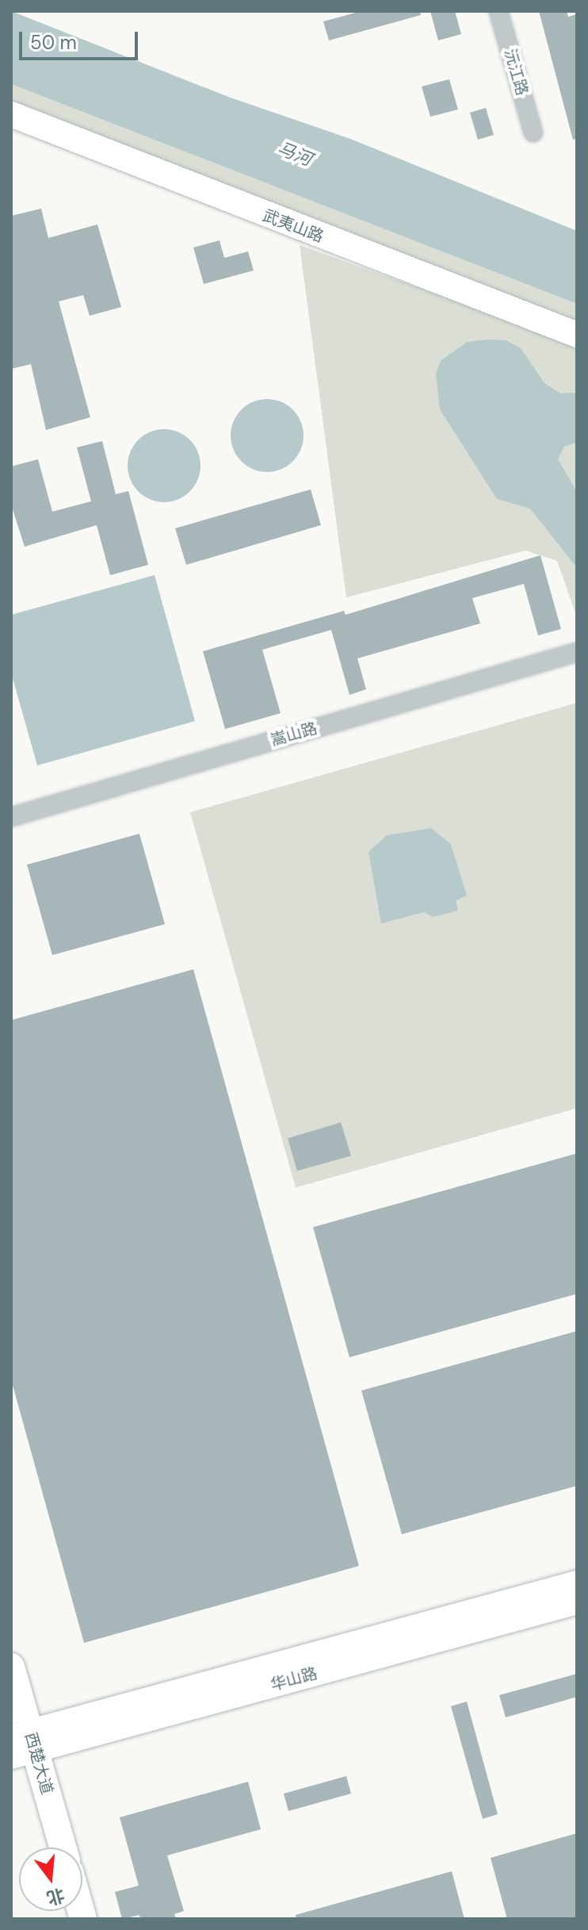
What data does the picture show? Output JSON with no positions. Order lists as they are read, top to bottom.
{
  "streets": {
    "main road": ["西楚大道"],
    "street": [
      "沅江路",
      "武夷山路",
      "嵩山路",
      "华山路"
    ]
  },
  "crossings": [
    ["华山路", "西楚大道"]
  ],
  "water": ["马河"],
  "scale_bar": "50 m",
  "north": "bottom"
}
